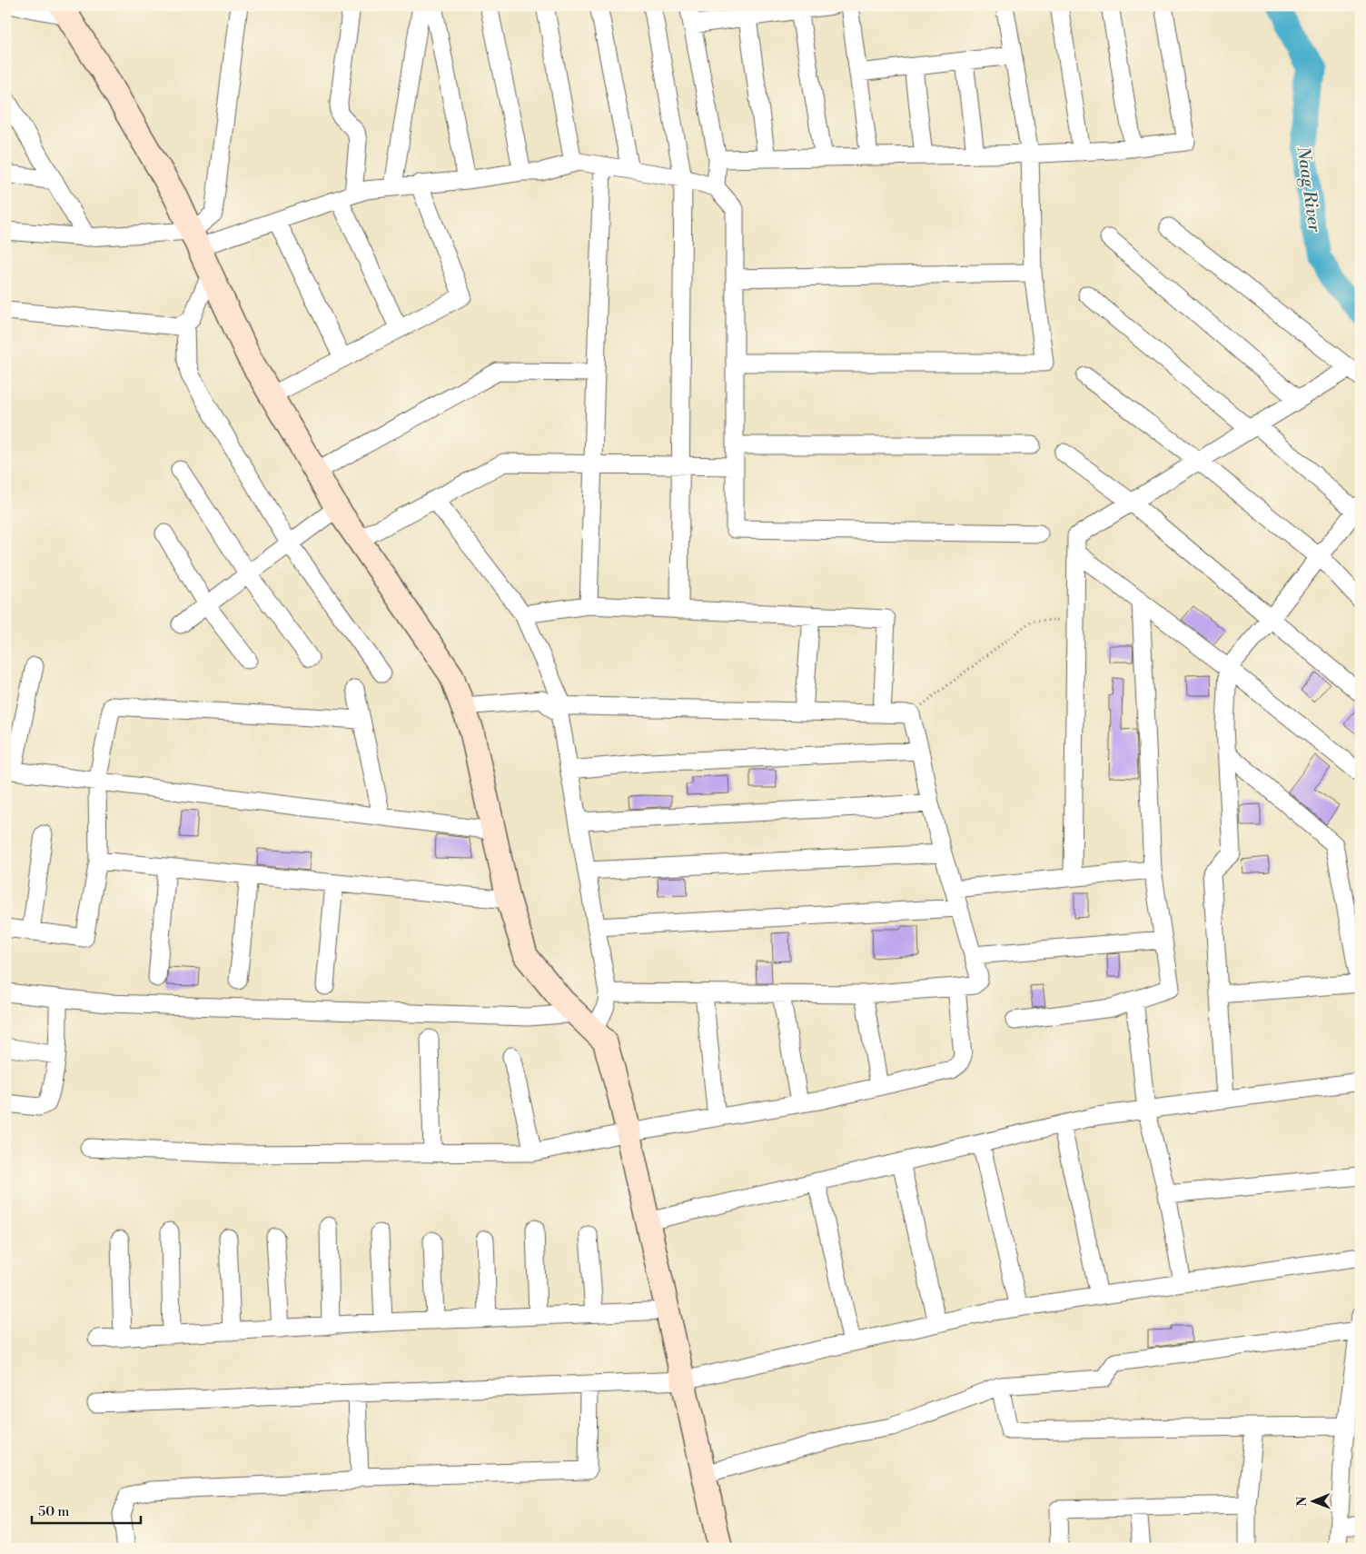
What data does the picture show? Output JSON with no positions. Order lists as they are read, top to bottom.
{
  "water": ["Naag River"],
  "scale_bar": "50 m",
  "north": "left"
}
